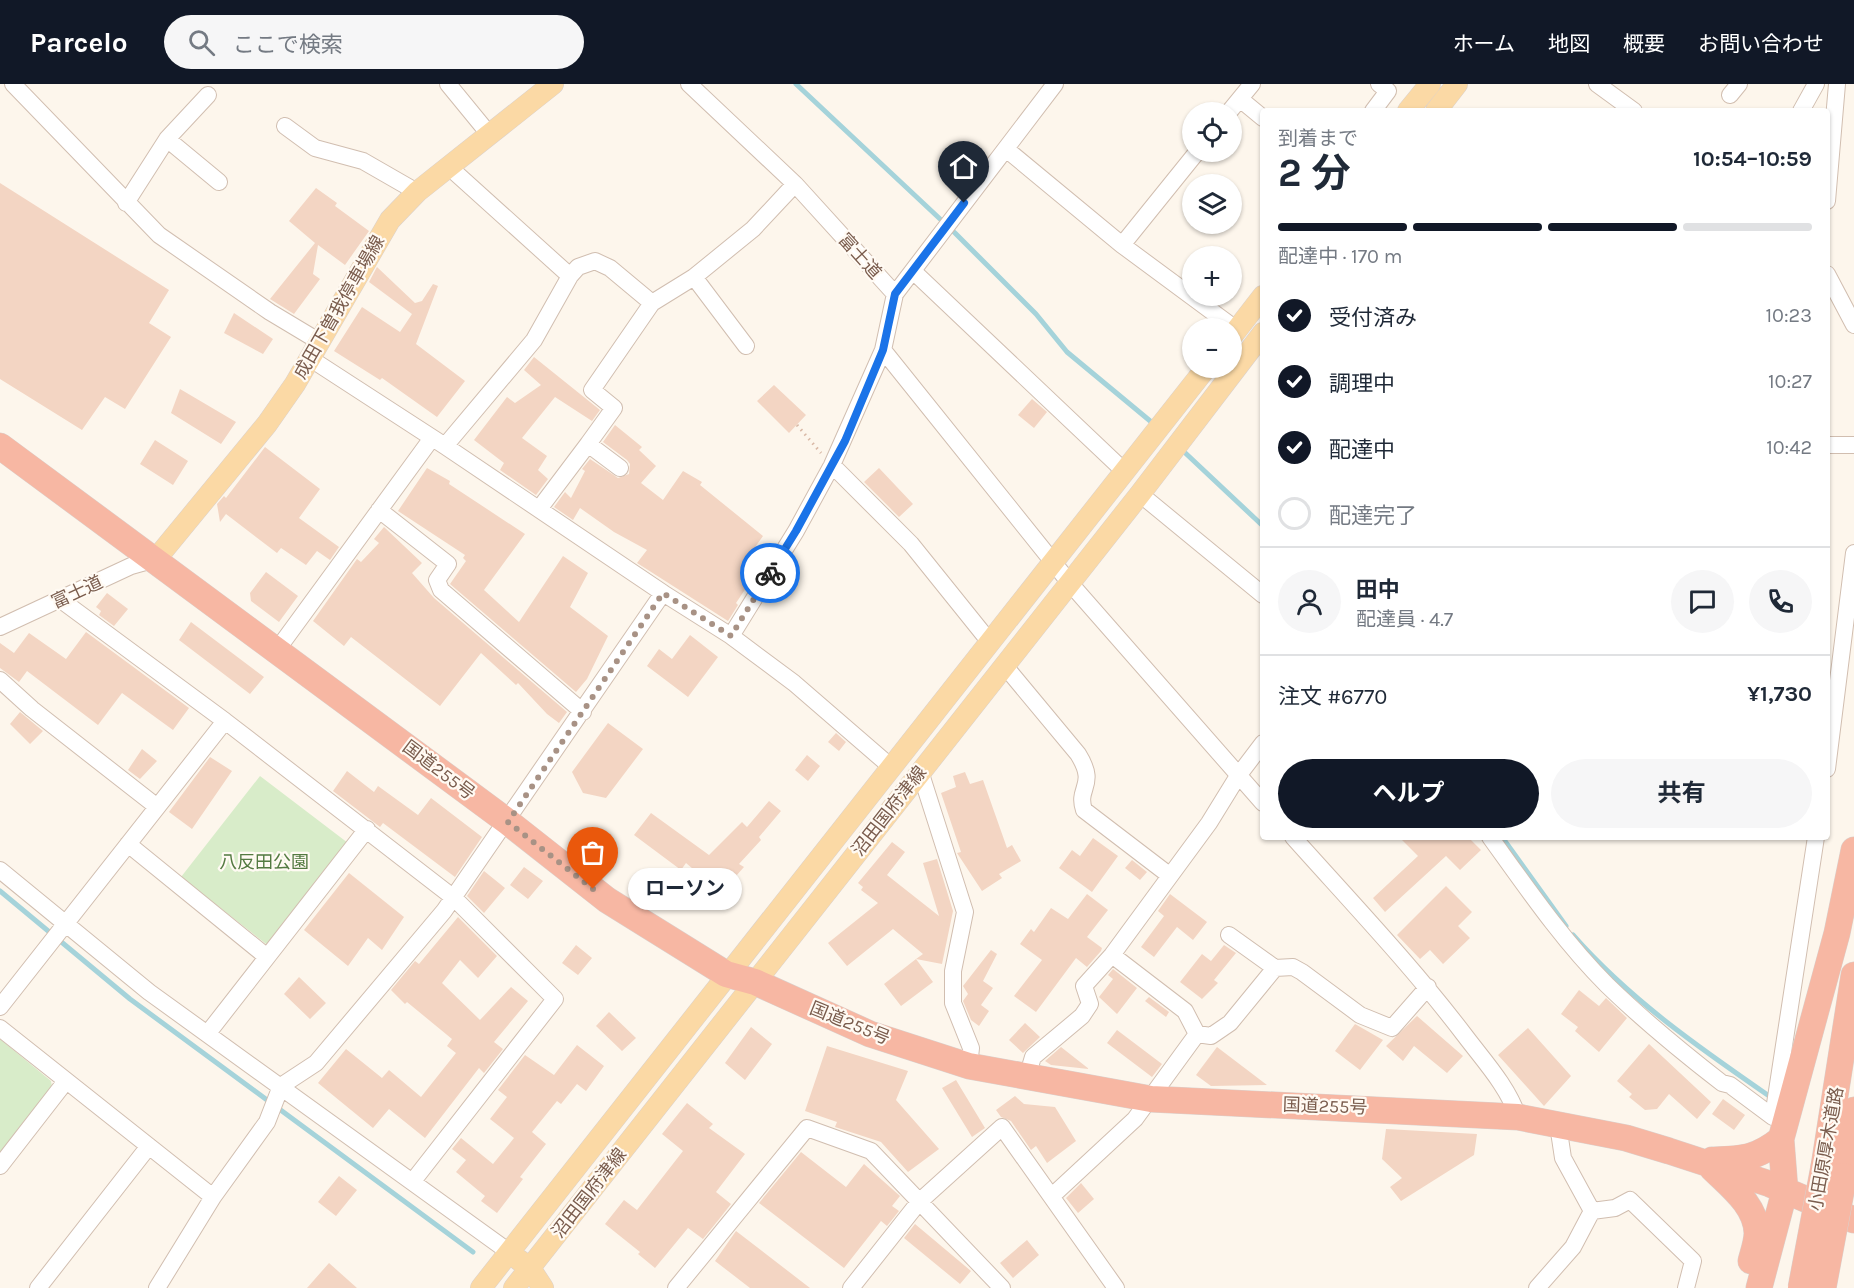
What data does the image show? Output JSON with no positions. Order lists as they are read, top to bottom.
{
  "streets": {
    "highway": ["国道255号", "小田原厚木道路"],
    "main road": ["成田下曽我停車場線", "沼田国府津線"],
    "street": ["富士道"]
  },
  "crossings": [
    ["富士道", "成田下曽我停車場線"],
    ["富士道", "国道255号"],
    ["成田下曽我停車場線", "国道255号"],
    ["国道255号", "沼田国府津線"]
  ],
  "parks": ["八反田公園"],
  "places": ["ローソン"],
  "page": {
    "header": "Parcelo",
    "search": "ここで検索",
    "nav": [
      "ホーム",
      "地図",
      "概要",
      "お問い合わせ"
    ],
    "map_buttons": ["+", "−"],
    "heading": ["2 分", "到着まで", "10:54–10:59"],
    "panel": [
      "田中",
      "配達員 · 4.7",
      "注文 #6770",
      "¥1,730"
    ],
    "bar": "配達中 · 170 m",
    "list": [
      ["受付済み", "10:23"],
      ["調理中", "10:27"],
      ["配達中", "10:42"],
      "配達完了"
    ],
    "buttons": ["ヘルプ", "共有"],
    "bubble": "ローソン"
  }
}
